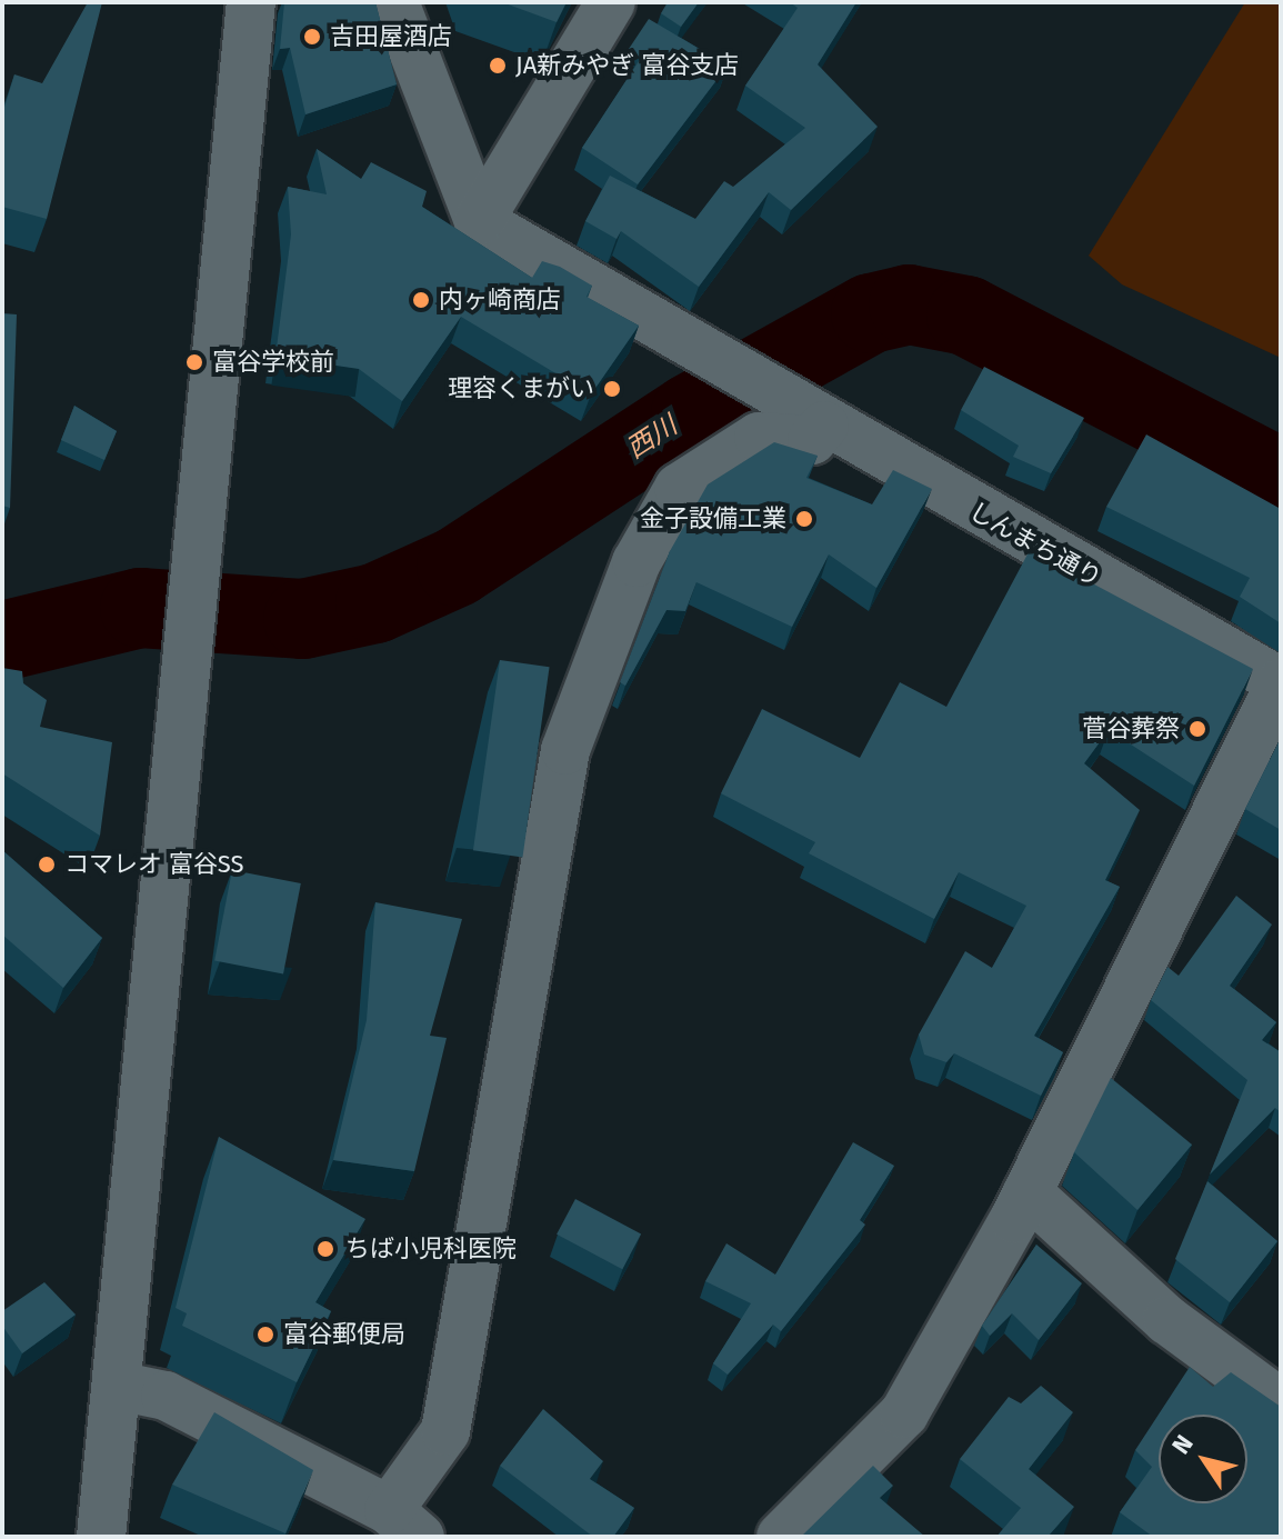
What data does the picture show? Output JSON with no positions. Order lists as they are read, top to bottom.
{
  "streets": {
    "street": ["しんまち通り"]
  },
  "water": ["西川"],
  "places": [
    "吉田屋酒店",
    "JA新みやぎ 富谷支店",
    "内ヶ崎商店",
    "富谷学校前",
    "理容くまがい",
    "金子設備工業",
    "菅谷葬祭",
    "コマレオ 富谷SS",
    "ちば小児科医院",
    "富谷郵便局"
  ],
  "north": "top left"
}
